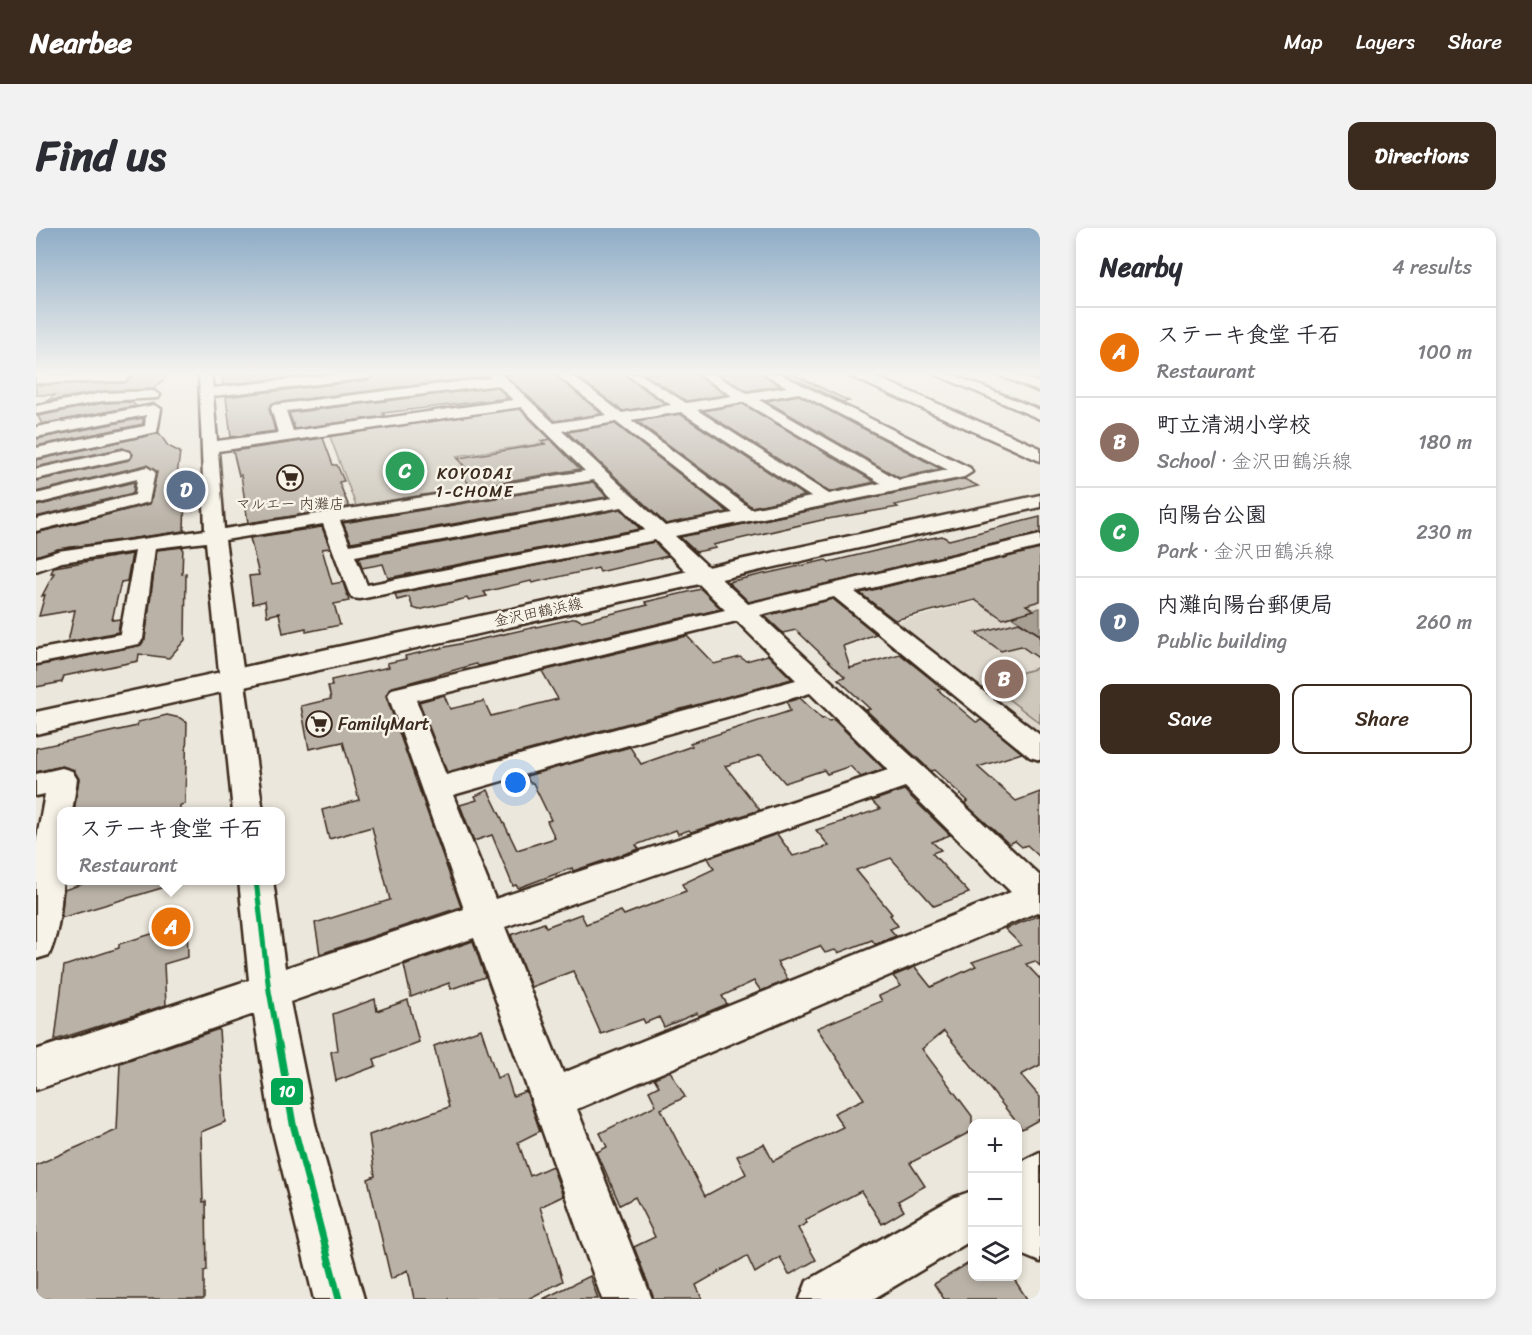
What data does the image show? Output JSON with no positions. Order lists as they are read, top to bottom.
{
  "streets": {
    "main road": ["金沢田鶴浜線"]
  },
  "districts": ["KOYODAI 1-CHOME"],
  "places": {
    "supermarket": ["マルエー 内灘店", "FamilyMart"]
  },
  "lines": ["transit line 10"],
  "page": {
    "header": "Nearbee",
    "nav": ["Map", "Layers", "Share"],
    "title": "Find us",
    "buttons": [
      "Directions",
      ["Save", "Share"]
    ],
    "heading": ["Nearby", "4 results"],
    "list": [
      {
        "mark": "A",
        "name": "ステーキ食堂 千石",
        "note": "Restaurant",
        "value": "100 m"
      },
      {
        "mark": "B",
        "name": "町立清湖小学校",
        "note": "School · 金沢田鶴浜線",
        "value": "180 m"
      },
      {
        "mark": "C",
        "name": "向陽台公園",
        "note": "Park · 金沢田鶴浜線",
        "value": "230 m"
      },
      {
        "mark": "D",
        "name": "内灘向陽台郵便局",
        "note": "Public building",
        "value": "260 m"
      }
    ],
    "pins": [
      "C",
      "D",
      "B",
      "A"
    ],
    "popup": ["ステーキ食堂 千石", "Restaurant"],
    "map_buttons": ["+", "−"]
  }
}
